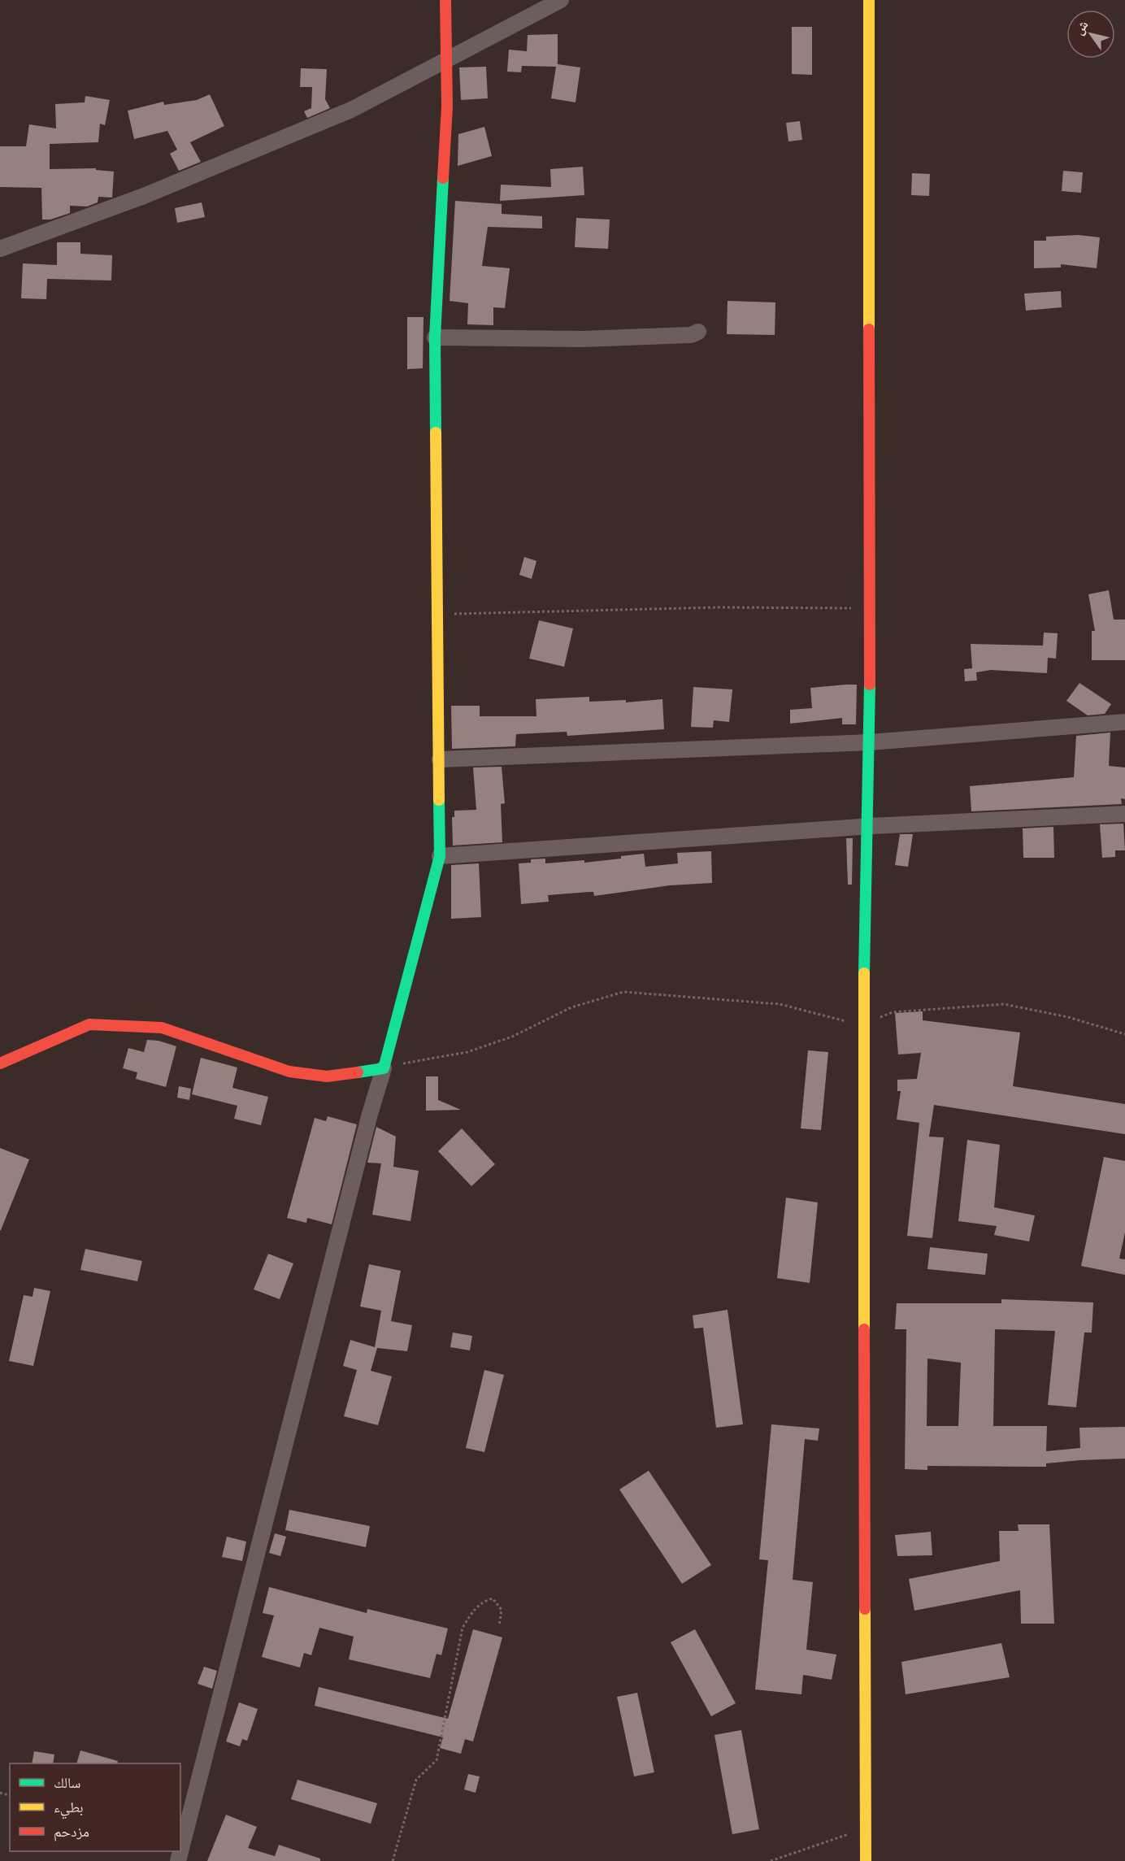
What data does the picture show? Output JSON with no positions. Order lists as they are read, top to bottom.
{
  "legend": ["سالك", "بطيء", "مزدحم"],
  "north": "top left"
}
